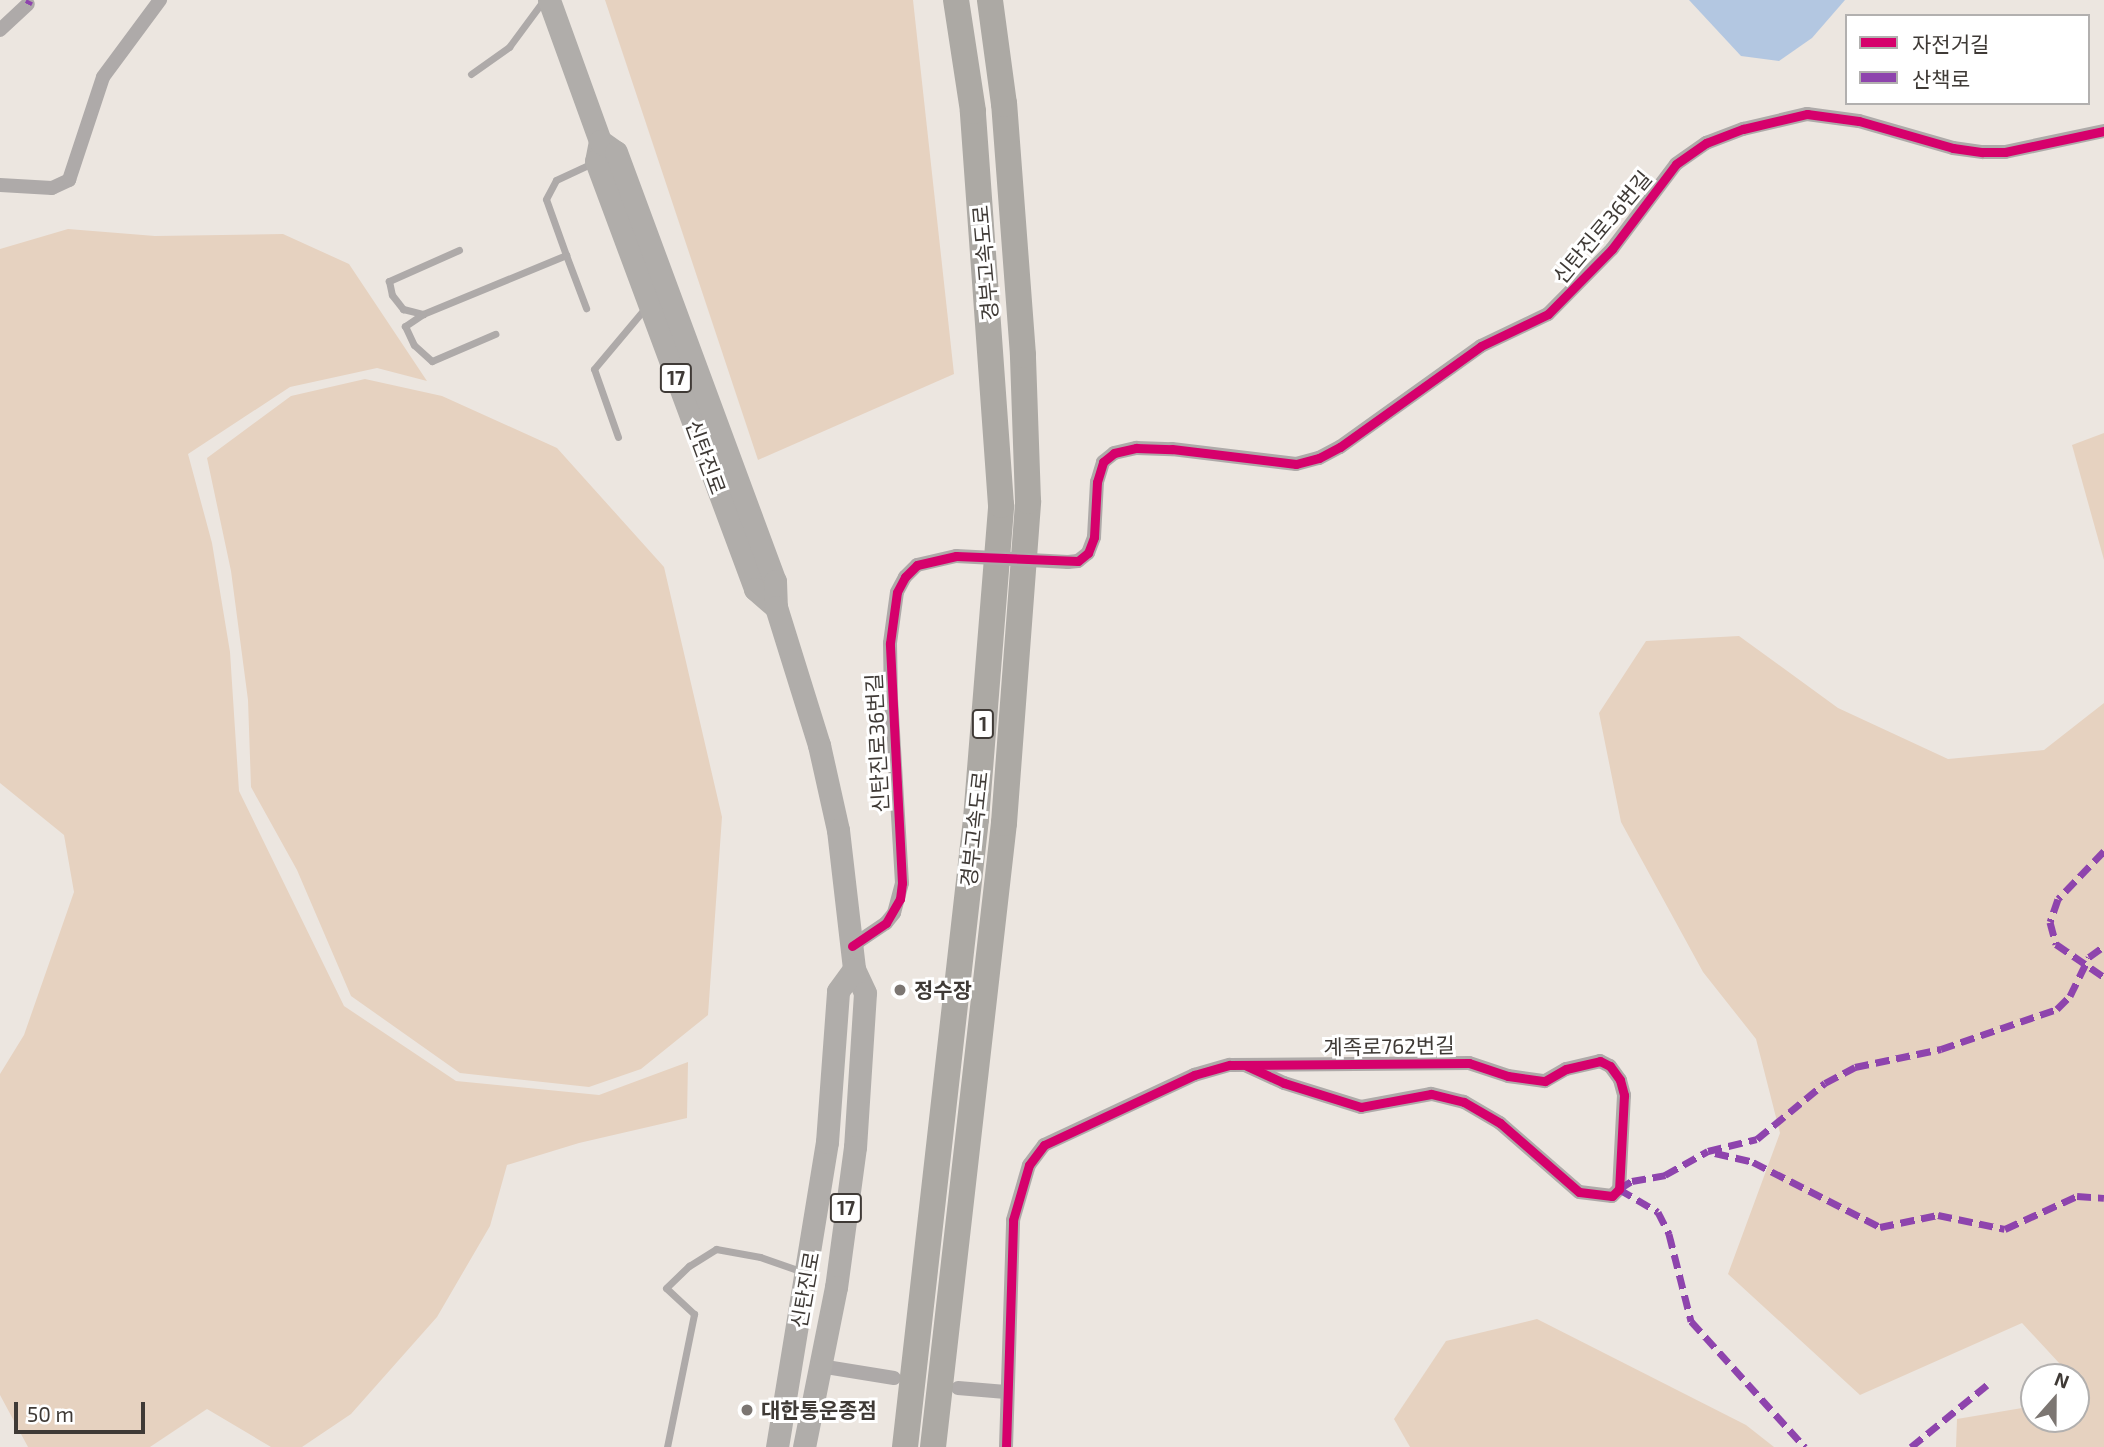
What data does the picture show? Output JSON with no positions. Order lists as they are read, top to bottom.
{
  "streets": {
    "highway": ["경부고속도로", "1"],
    "main road": ["17", "신탄진로"],
    "street": ["신탄진로36번길", "계족로762번길"]
  },
  "crossings": [
    ["신탄진로36번길", "신탄진로"]
  ],
  "places": ["정수장", "대한통운종점"],
  "legend": ["자전거길", "산책로"],
  "scale_bar": "50 m",
  "north": "top"
}
